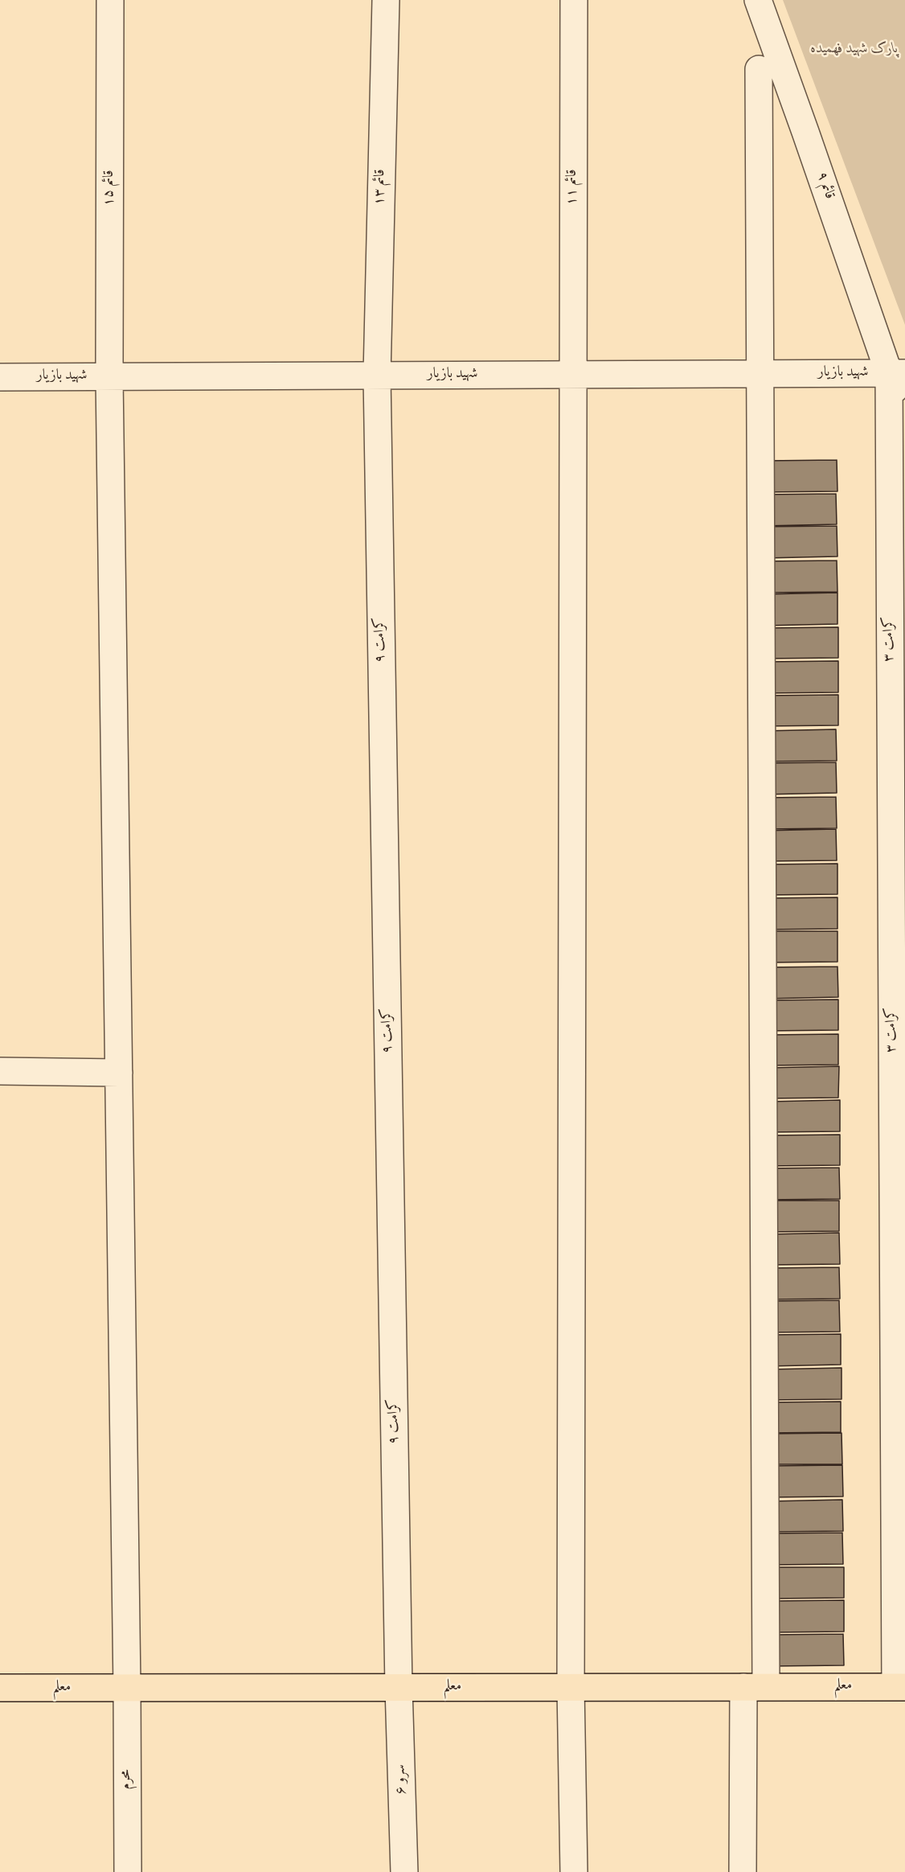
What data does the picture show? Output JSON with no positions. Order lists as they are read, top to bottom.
{
  "streets": {
    "main road": ["معلم"],
    "street": [
      "قائم ۹",
      "قائم ۱۳",
      "قائم ۱۱",
      "قائم ۱۵",
      "شهید بازیار",
      "کرامت ۳",
      "کرامت ۹",
      "محرم",
      "سرو ۶"
    ]
  },
  "crossings": [
    ["قائم ۹", "شهید بازیار"],
    ["قائم ۹", "کرامت ۳"],
    ["قائم ۱۳", "شهید بازیار"],
    ["قائم ۱۳", "کرامت ۹"],
    ["قائم ۱۱", "شهید بازیار"],
    ["قائم ۱۱", "معلم"],
    ["قائم ۱۵", "شهید بازیار"],
    ["قائم ۱۵", "محرم"],
    ["شهید بازیار", "کرامت ۳"],
    ["شهید بازیار", "کرامت ۹"],
    ["کرامت ۳", "معلم"],
    ["کرامت ۹", "معلم"],
    ["کرامت ۹", "سرو ۶"],
    ["معلم", "محرم"],
    ["معلم", "سرو ۶"]
  ],
  "parks": ["پارک شهید فهمیده"]
}
